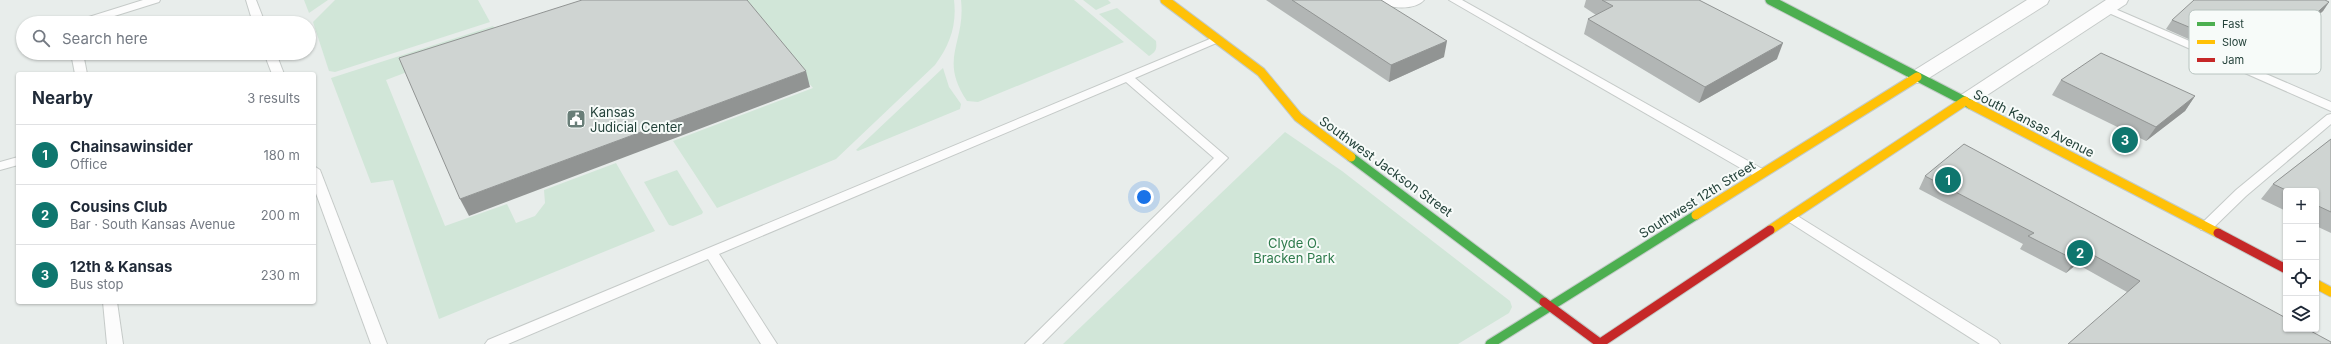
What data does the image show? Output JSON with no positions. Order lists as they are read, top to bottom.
{
  "streets": {
    "main road": ["South Kansas Avenue", "Southwest Jackson Street", "Southwest 12th Street"]
  },
  "crossings": [
    ["South Kansas Avenue", "Southwest 12th Street"],
    ["Southwest Jackson Street", "Southwest 12th Street"]
  ],
  "parks": ["Clyde O. Bracken Park"],
  "places": {
    "public building": ["Kansas Judicial Center"]
  },
  "legend": ["Fast", "Slow", "Jam"],
  "page": {
    "search": "Search here",
    "heading": ["Nearby", "3 results"],
    "list": [
      {
        "mark": "1",
        "name": "Chainsawinsider",
        "note": "Office",
        "value": "180 m"
      },
      {
        "mark": "2",
        "name": "Cousins Club",
        "note": "Bar · South Kansas Avenue",
        "value": "200 m"
      },
      {
        "mark": "3",
        "name": "12th & Kansas",
        "note": "Bus stop",
        "value": "230 m"
      }
    ],
    "pins": ["3", "1", "2"],
    "map_buttons": ["+", "−"]
  }
}
